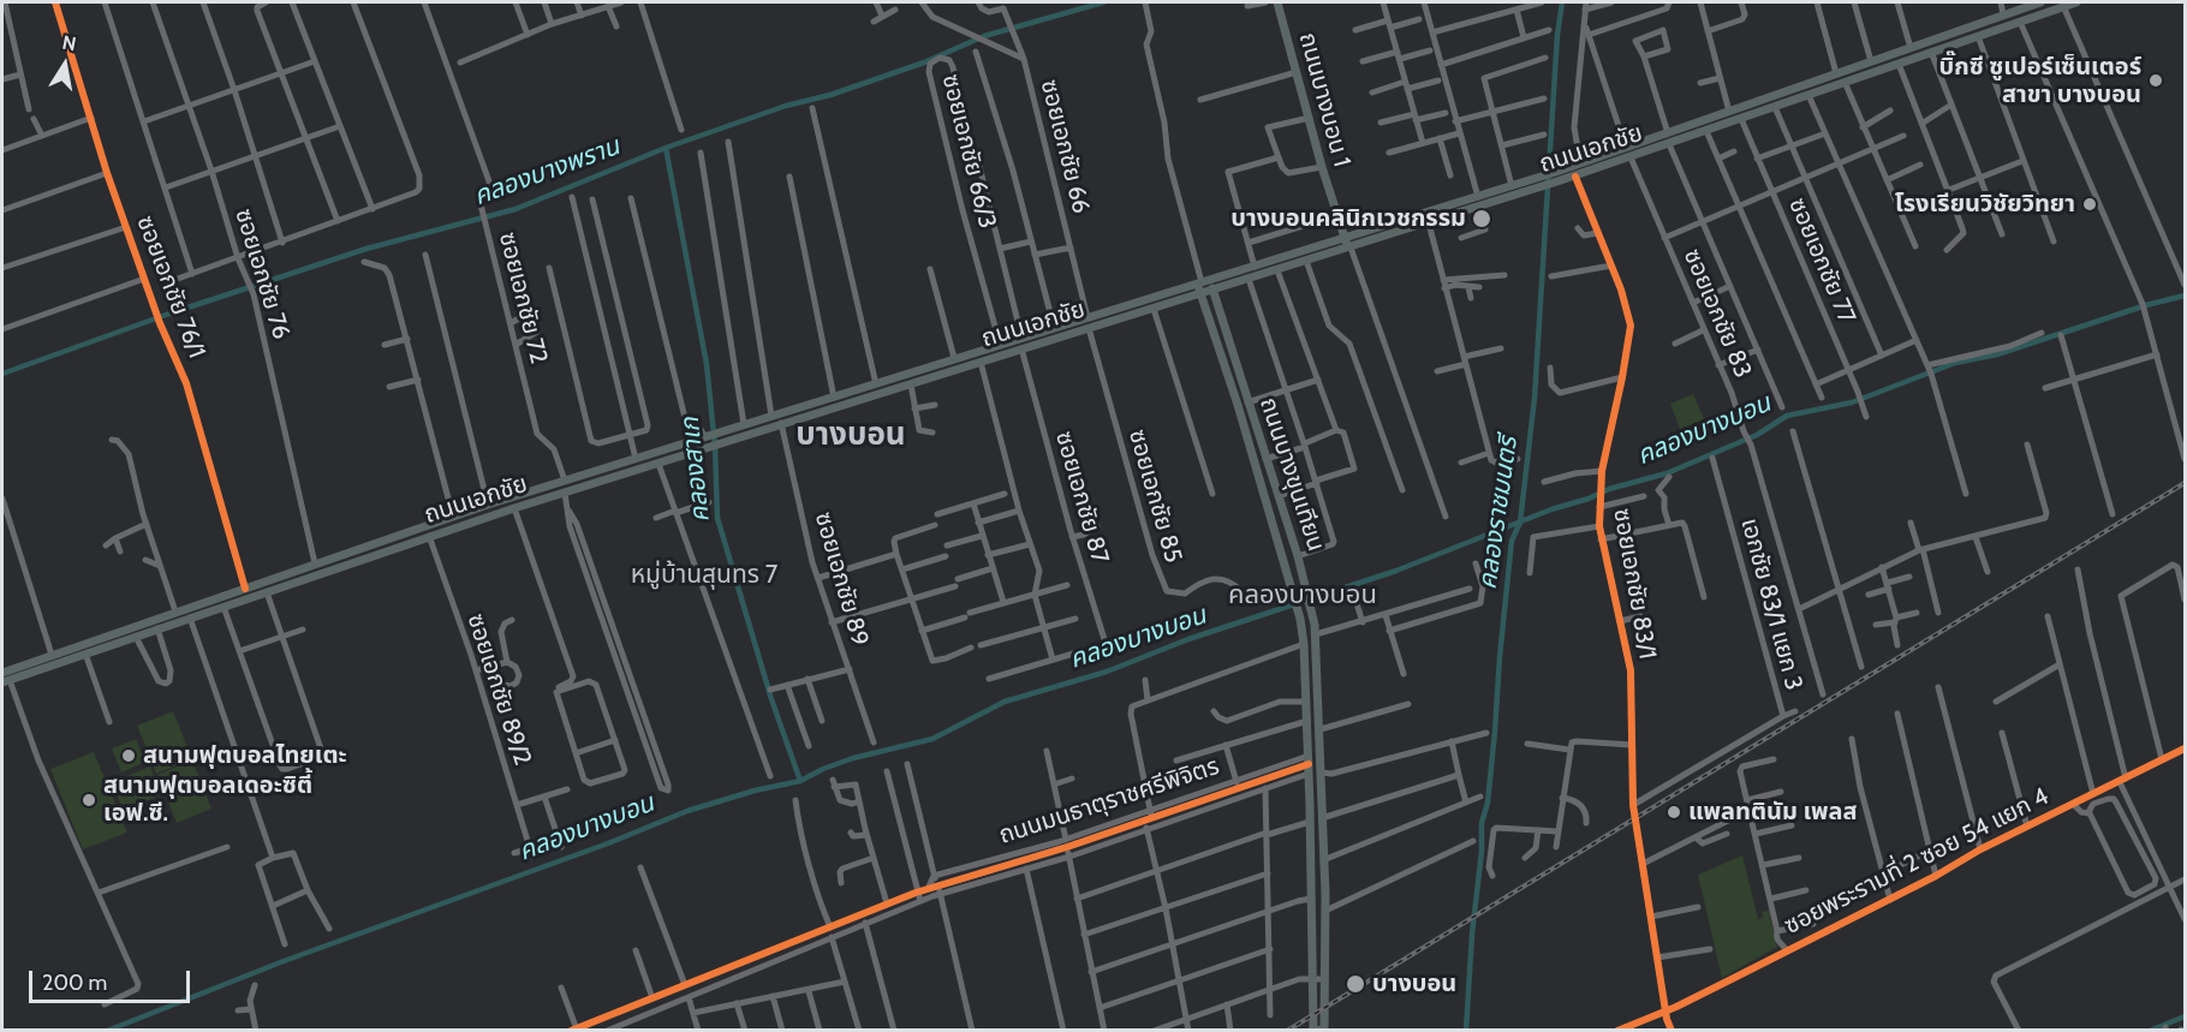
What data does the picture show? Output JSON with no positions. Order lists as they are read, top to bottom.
{
  "streets": {
    "main road": ["ถนนบางบอน 1", "ถนนเอกชัย", "ถนนบางขุนเทียน"],
    "street": [
      "ซอยเอกชัย 66",
      "ซอยเอกชัย 66/3",
      "ซอยเอกชัย 77",
      "ซอยเอกชัย 76",
      "ซอยเอกชัย 76/1",
      "ซอยเอกชัย 72",
      "ซอยเอกชัย 83",
      "ซอยเอกชัย 85",
      "ซอยเอกชัย 87",
      "ซอยเอกชัย 89",
      "ซอยเอกชัย 83/1",
      "เอกชัย 83/1 แยก 3",
      "ซอยเอกชัย 89/2",
      "ถนนมนธาตุราชศรีพิจิตร",
      "ซอยพระรามที่ 2 ซอย 54 แยก 4"
    ]
  },
  "crossings": [
    ["ถนนบางบอน 1", "ถนนเอกชัย"],
    ["ซอยเอกชัย 66", "ถนนเอกชัย"],
    ["ถนนเอกชัย", "ซอยเอกชัย 66/3"],
    ["ถนนเอกชัย", "ซอยเอกชัย 77"],
    ["ถนนเอกชัย", "ซอยเอกชัย 76"],
    ["ถนนเอกชัย", "ซอยเอกชัย 76/1"],
    ["ถนนเอกชัย", "ซอยเอกชัย 72"],
    ["ถนนเอกชัย", "ซอยเอกชัย 83"],
    ["ถนนเอกชัย", "ถนนบางขุนเทียน"],
    ["ถนนเอกชัย", "ซอยเอกชัย 85"],
    ["ถนนเอกชัย", "ซอยเอกชัย 87"],
    ["ถนนเอกชัย", "ซอยเอกชัย 89"],
    ["ถนนเอกชัย", "ซอยเอกชัย 83/1"],
    ["ถนนเอกชัย", "ซอยเอกชัย 89/2"],
    ["ถนนบางขุนเทียน", "ถนนมนธาตุราชศรีพิจิตร"],
    ["ซอยเอกชัย 83/1", "เอกชัย 83/1 แยก 3"],
    ["ซอยเอกชัย 83/1", "ซอยพระรามที่ 2 ซอย 54 แยก 4"]
  ],
  "districts": ["บางบอน", "หมู่บ้านสุนทร 7", "คลองบางบอน"],
  "water": [
    "คลองบางพราน",
    "คลองบางบอน",
    "คลองสาเก",
    "คลองราชมนตรี"
  ],
  "places": [
    "บิ๊กซี ซูเปอร์เซ็นเตอร์ สาขา บางบอน",
    "โรงเรียนวิชัยวิทยา",
    "บางบอนคลินิกเวชกรรม",
    "สนามฟุตบอลไทยเตะ",
    "สนามฟุตบอลเดอะซิตี้ เอฟ.ซี.",
    "แพลทตินัม เพลส",
    "บางบอน"
  ],
  "scale_bar": "200 m",
  "north": "top"
}
